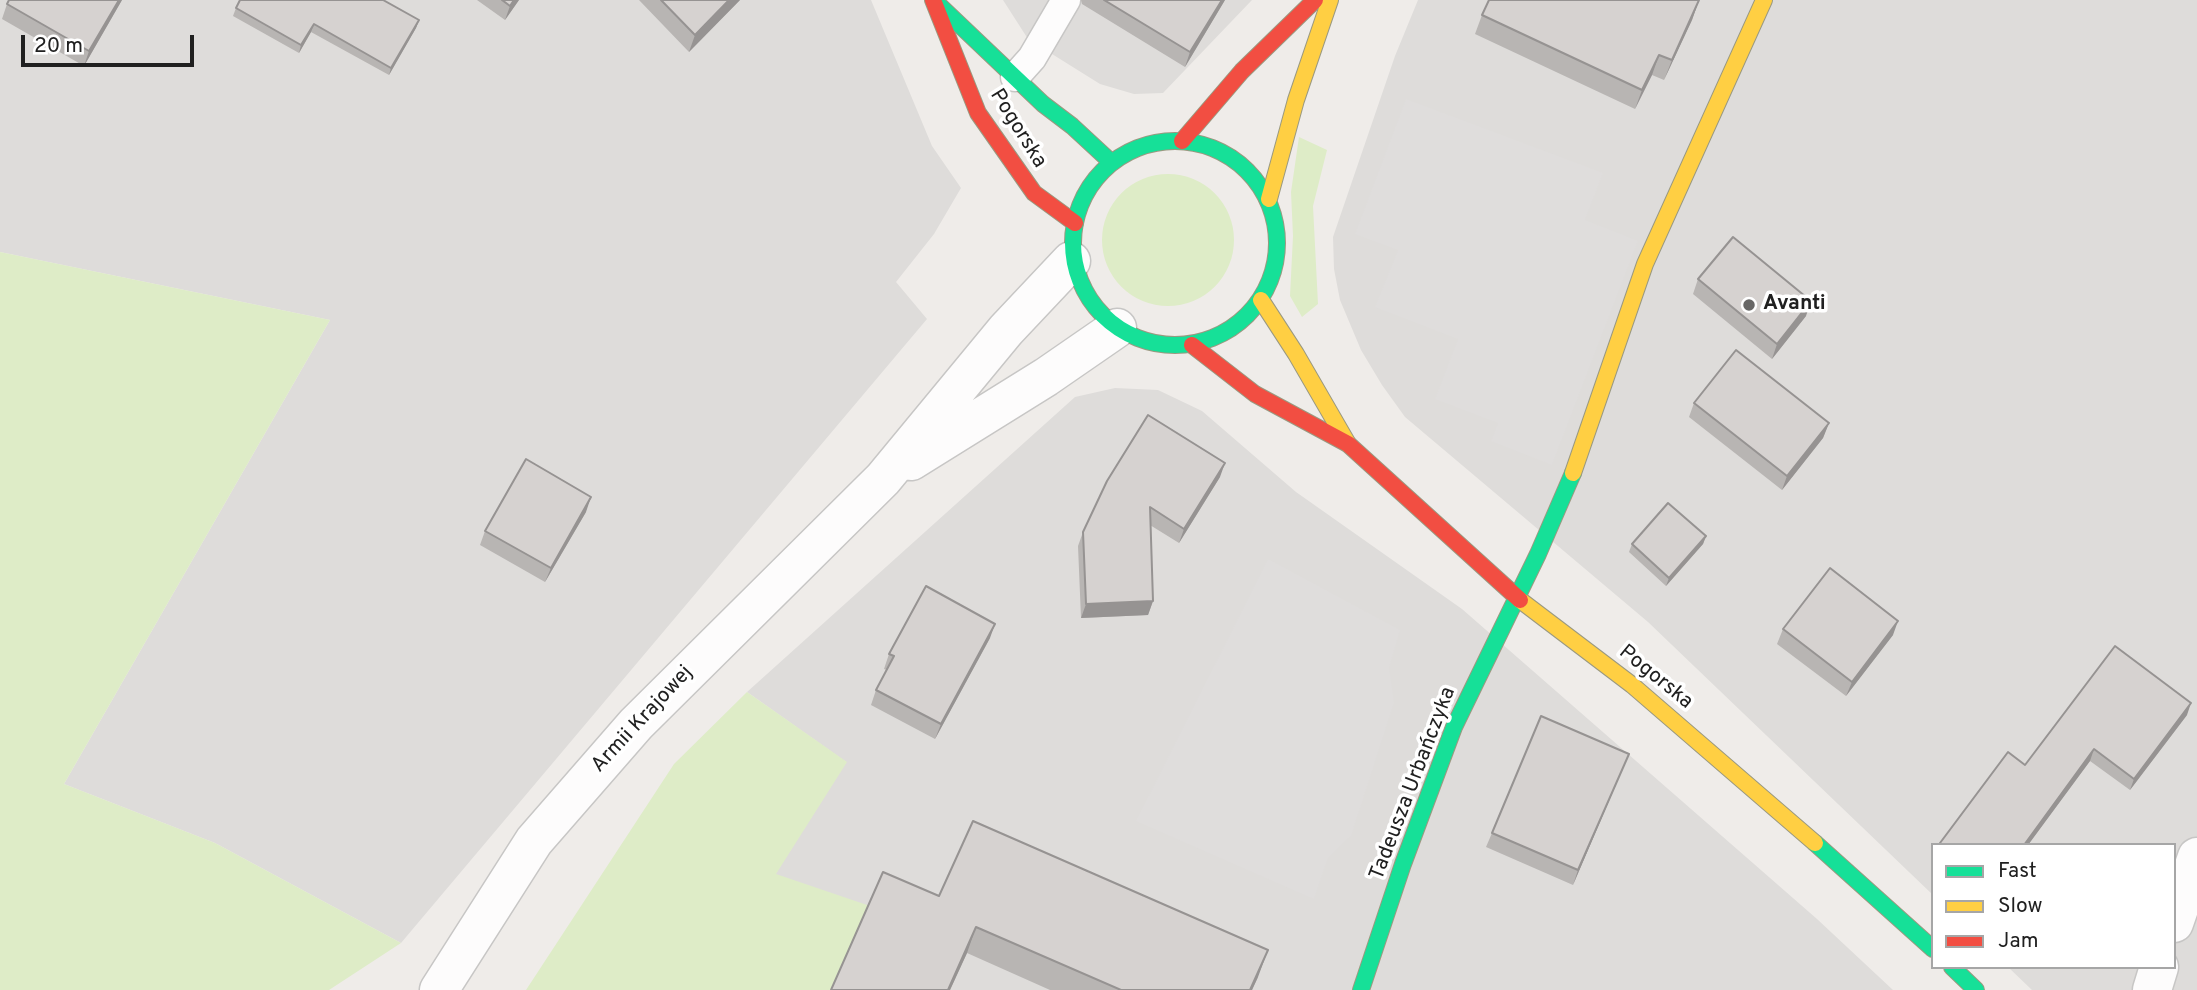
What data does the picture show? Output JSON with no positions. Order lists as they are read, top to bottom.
{
  "streets": {
    "street": ["Pogorska", "Armii Krajowej", "Tadeusza Urbańczyka"]
  },
  "crossings": [
    ["Pogorska", "Armii Krajowej"],
    ["Pogorska", "Tadeusza Urbańczyka"]
  ],
  "places": ["Avanti"],
  "legend": ["Fast", "Slow", "Jam"],
  "scale_bar": "20 m"
}
